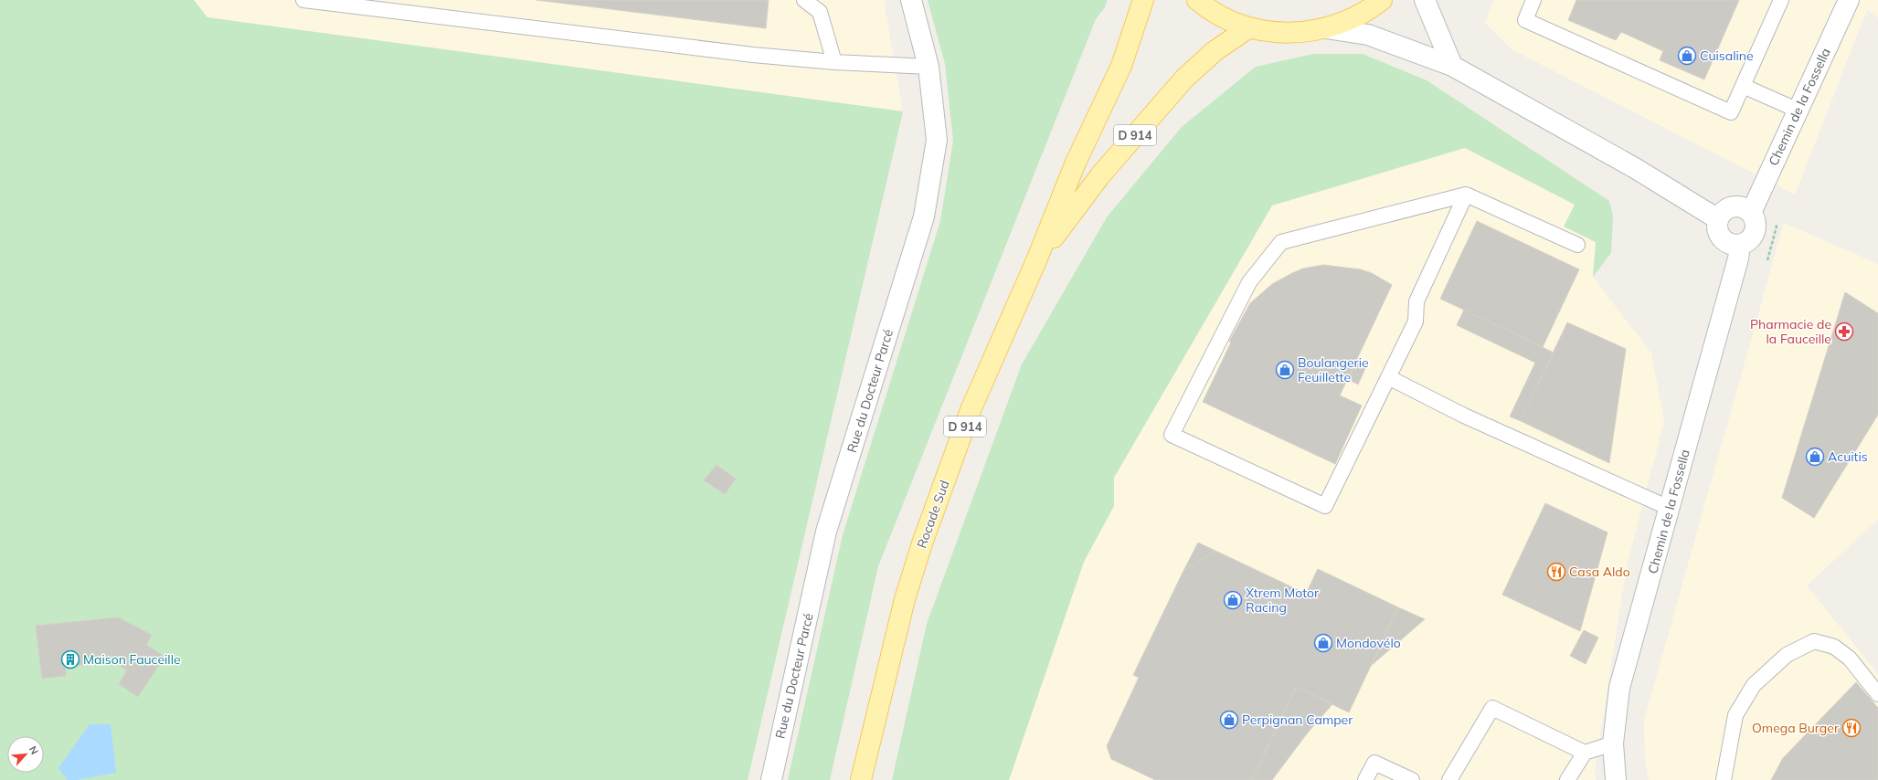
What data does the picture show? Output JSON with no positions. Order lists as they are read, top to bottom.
{
  "streets": {
    "main road": ["D 914", "Rocade Sud"],
    "street": ["Chemin de la Fossella", "Rue du Docteur Parcé"]
  },
  "crossings": [
    ["D 914", "Rocade Sud"]
  ],
  "places": {
    "shop": [
      "Cuisaline",
      "Boulangerie Feuillette",
      "Acuitis",
      "Xtrem Motor Racing",
      "Mondovélo",
      "Perpignan Camper"
    ],
    "pharmacy": ["Pharmacie de la Fauceille"],
    "restaurant": ["Casa Aldo", "Omega Burger"],
    "building": ["Maison Fauceille"]
  },
  "north": "top right"
}
